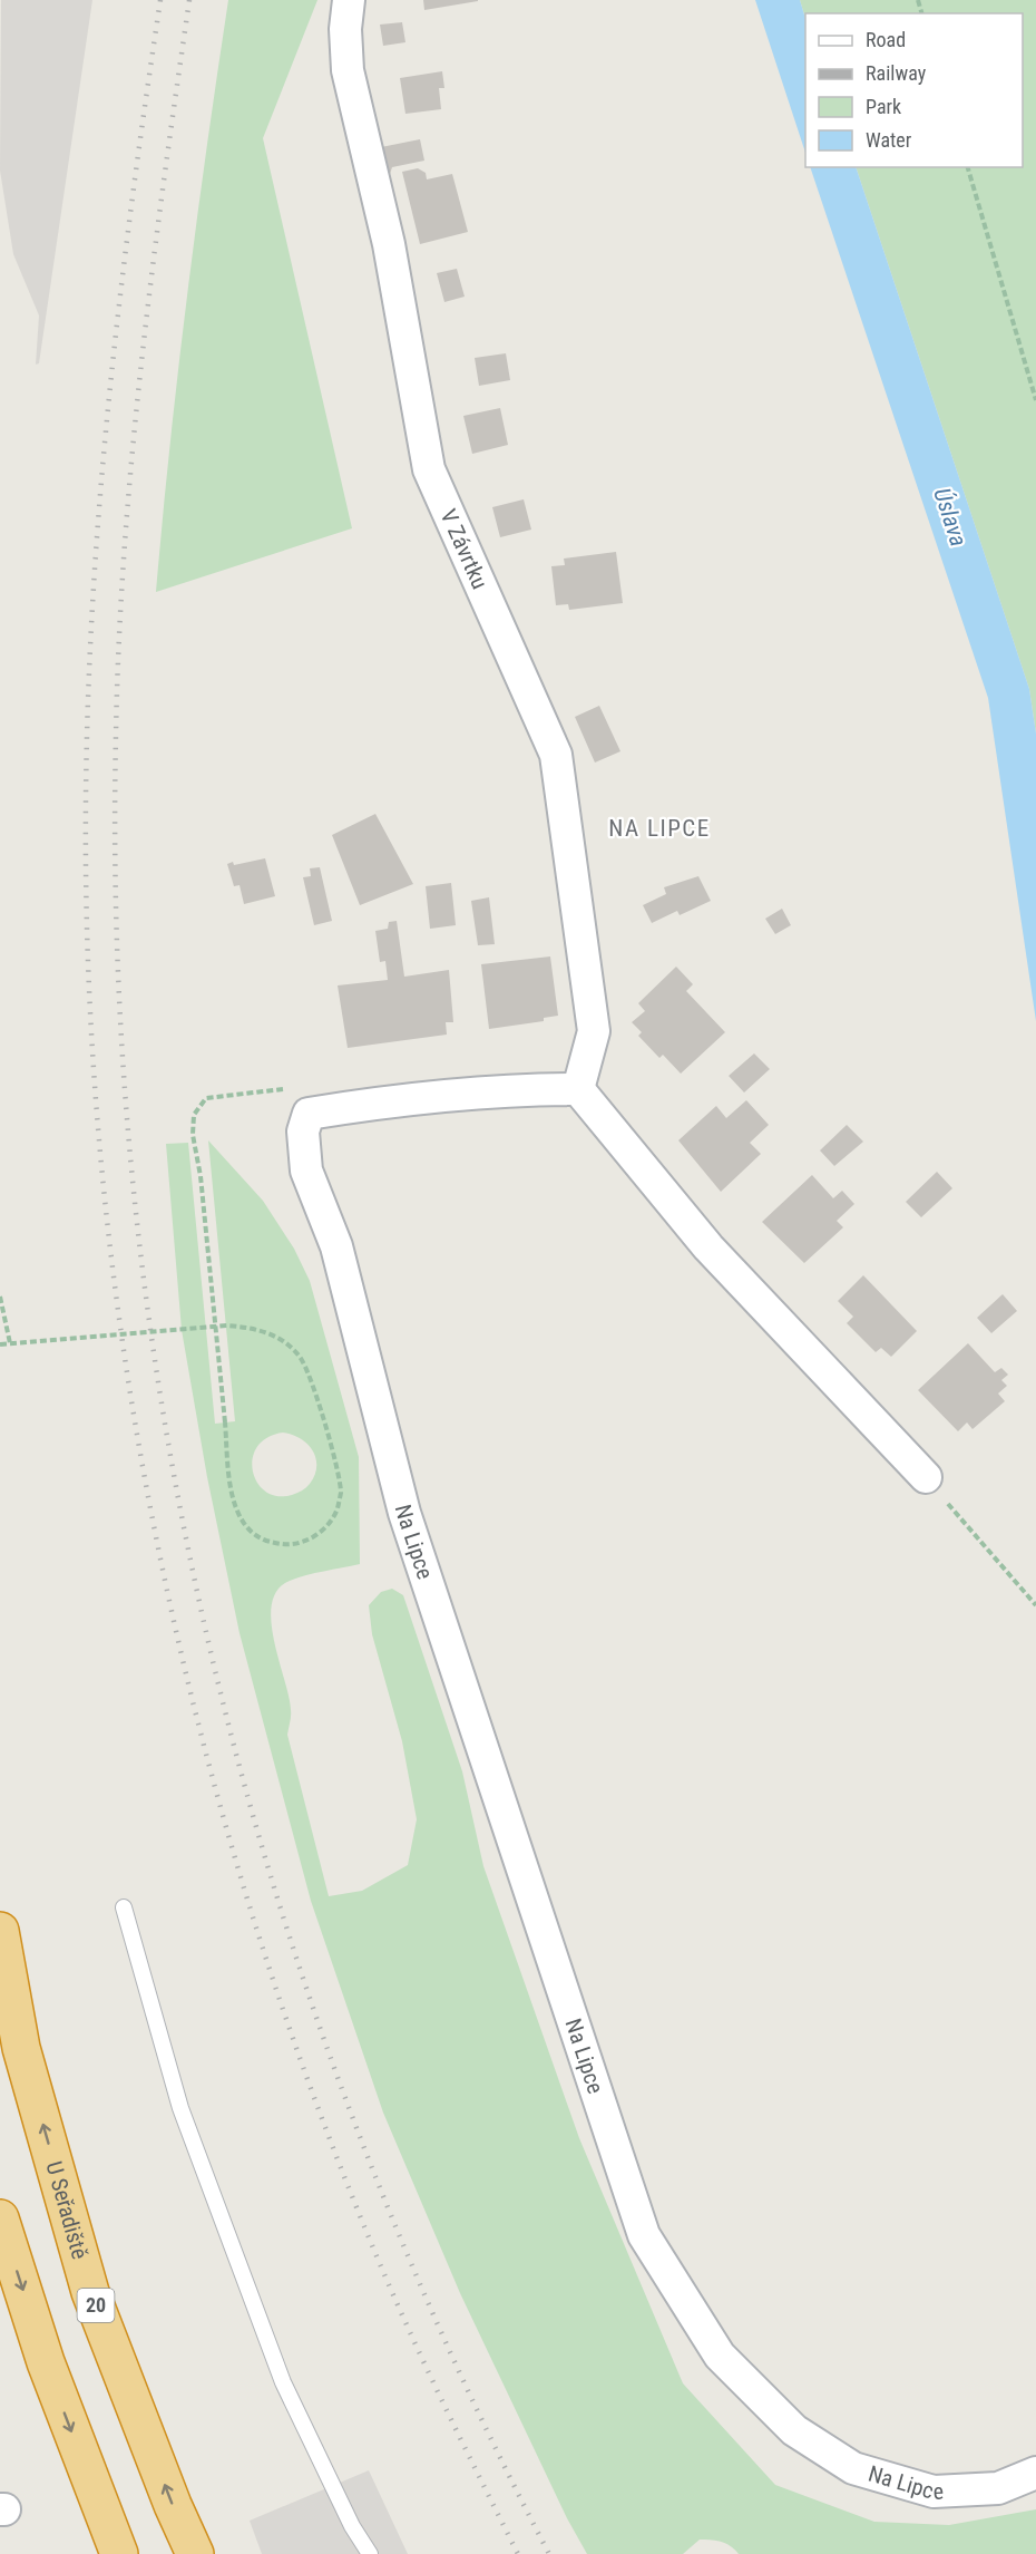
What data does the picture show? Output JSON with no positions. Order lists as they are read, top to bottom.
{
  "streets": {
    "highway": ["U Seřadiště", "20"],
    "street": ["V Závrtku", "Na Lipce"]
  },
  "districts": ["NA LIPCE"],
  "water": ["Úslava"],
  "legend": [
    "Road",
    "Railway",
    "Park",
    "Water"
  ]
}
